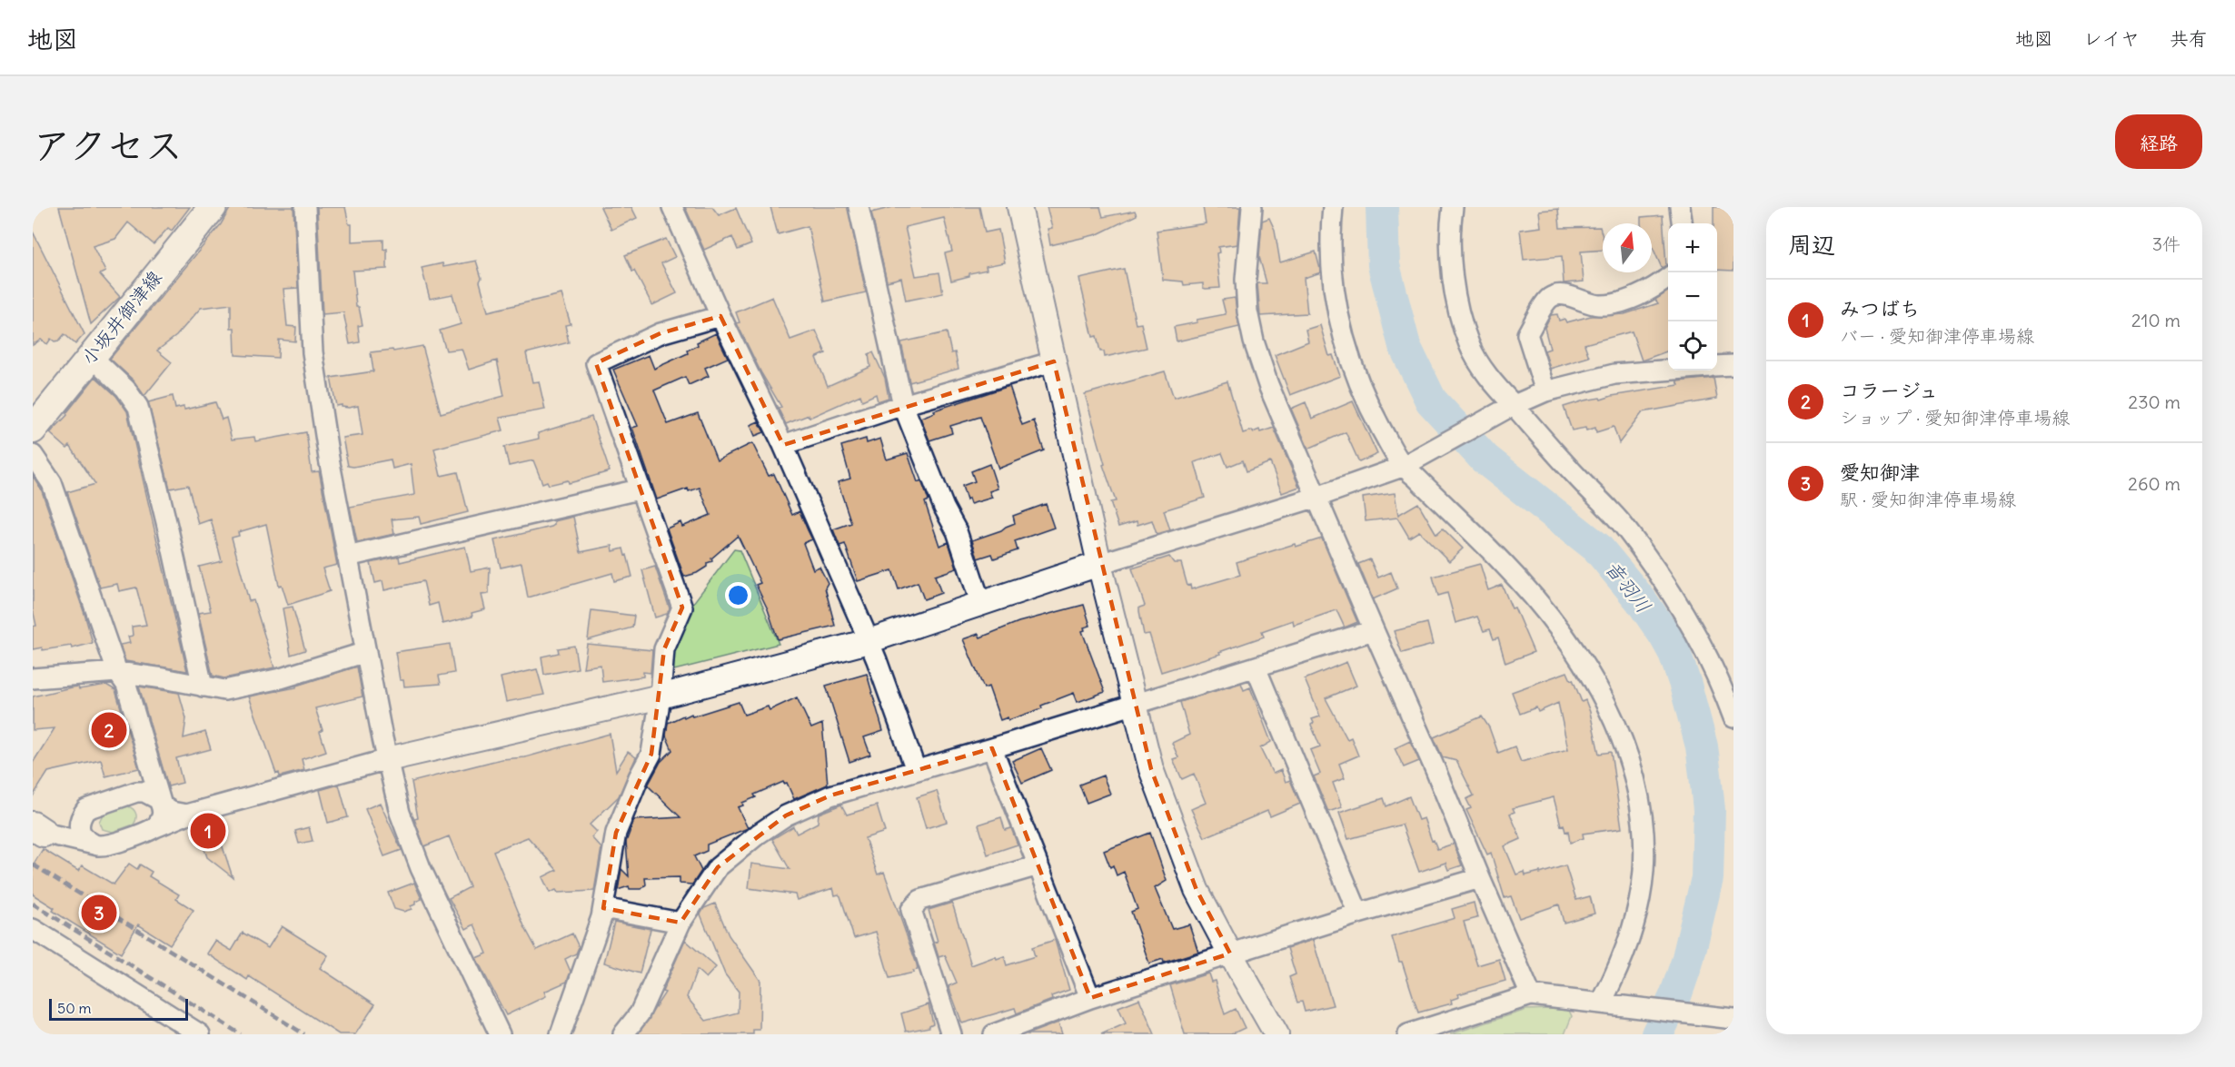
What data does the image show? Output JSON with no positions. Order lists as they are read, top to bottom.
{
  "streets": {
    "main road": ["小坂井御津線"]
  },
  "water": ["音羽川"],
  "scale_bar": "50 m",
  "north": "top",
  "page": {
    "header": "地図",
    "nav": ["地図", "レイヤ", "共有"],
    "title": "アクセス",
    "buttons": "経路",
    "heading": ["周辺", "3件"],
    "map_buttons": ["+", "−"],
    "list": [
      {
        "mark": "1",
        "name": "みつばち",
        "note": "バー · 愛知御津停車場線",
        "value": "210 m"
      },
      {
        "mark": "2",
        "name": "コラージュ",
        "note": "ショップ · 愛知御津停車場線",
        "value": "230 m"
      },
      {
        "mark": "3",
        "name": "愛知御津",
        "note": "駅 · 愛知御津停車場線",
        "value": "260 m"
      }
    ],
    "pins": ["2", "1", "3"],
    "scale": "50 m"
  }
}
